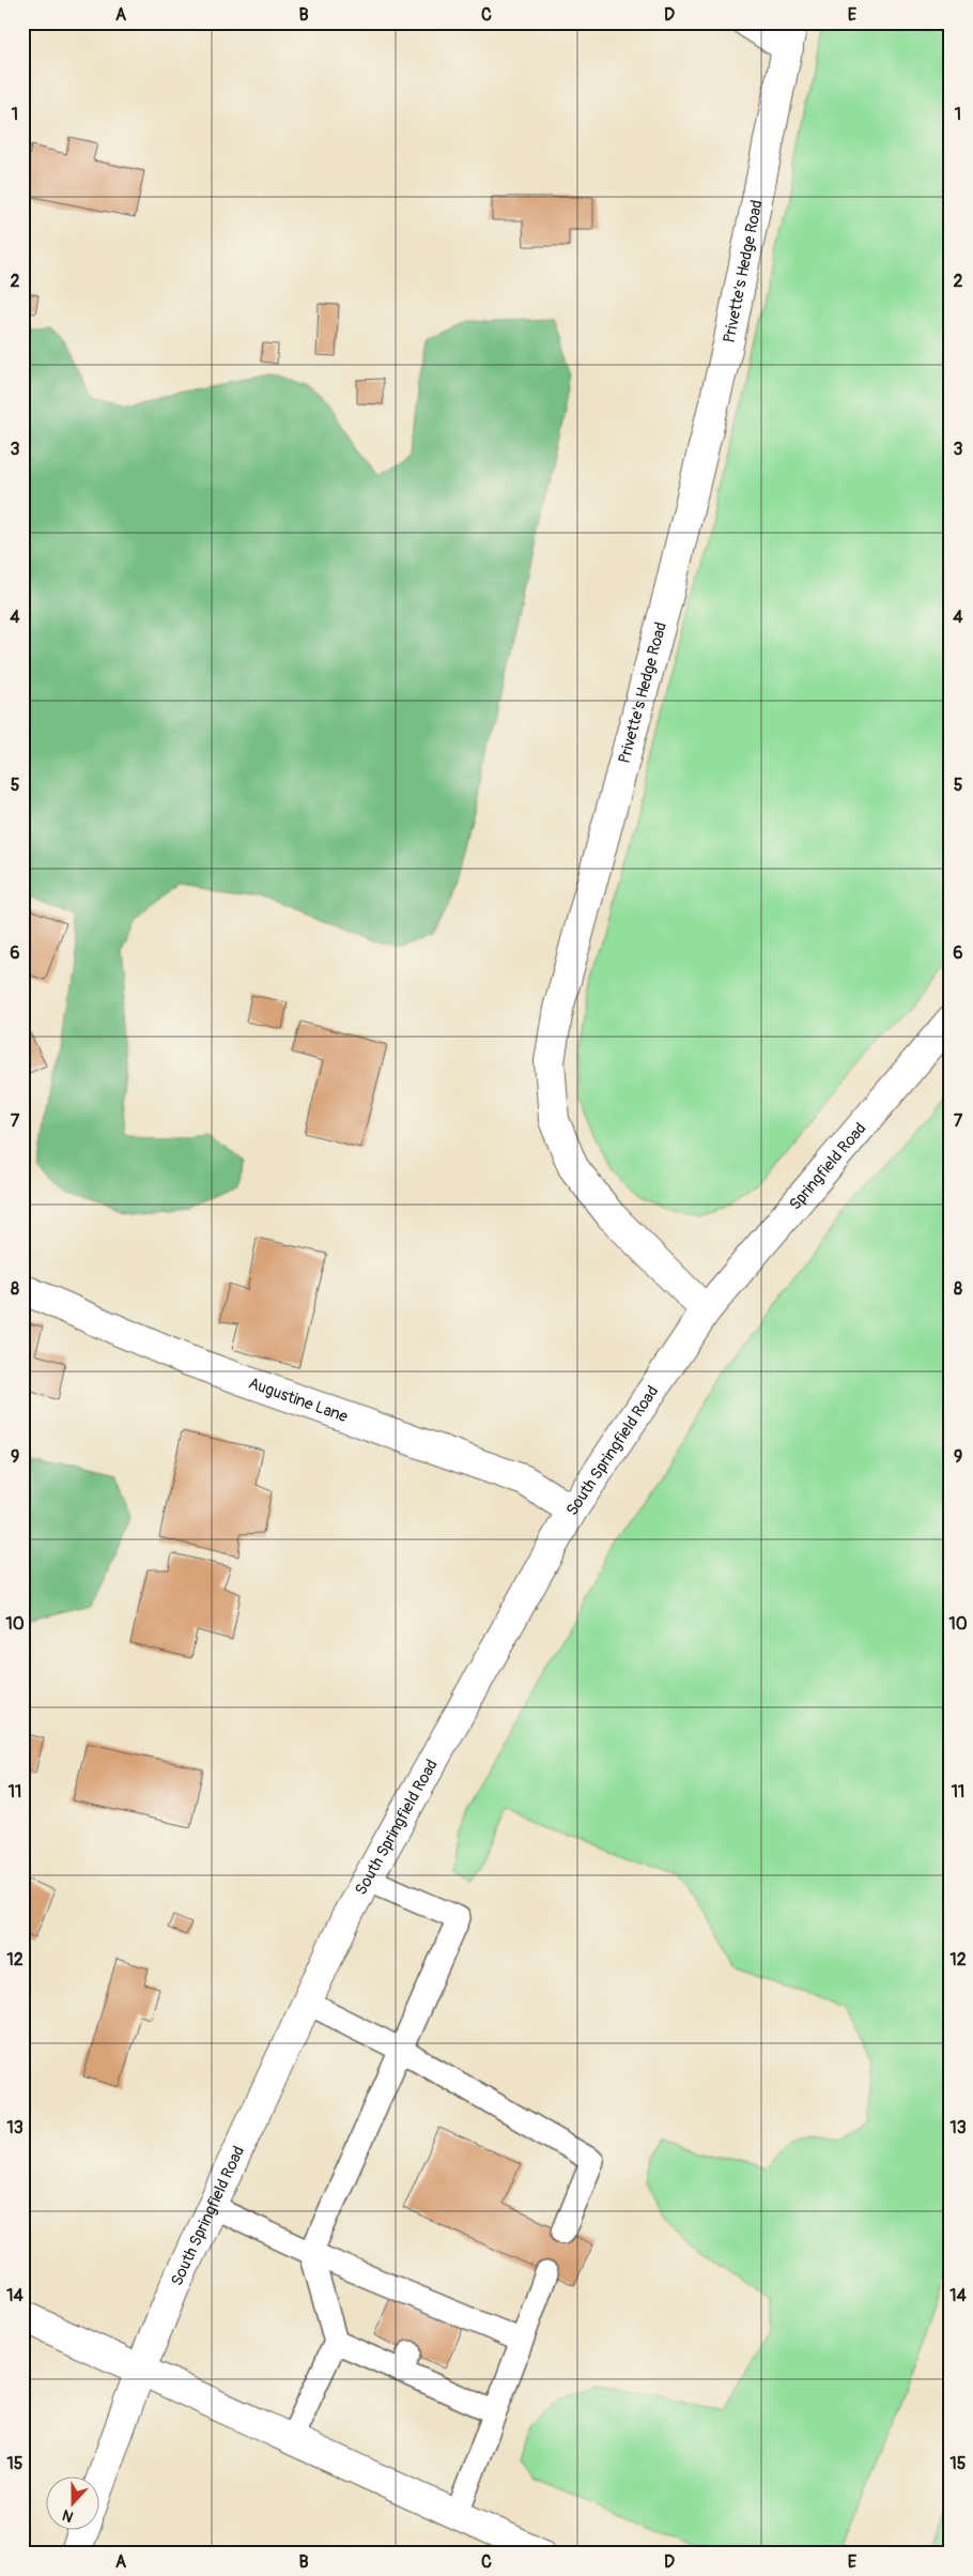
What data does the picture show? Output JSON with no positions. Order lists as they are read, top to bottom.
{
  "streets": {
    "street": [
      "Privette's Hedge Road",
      "Springfield Road",
      "Augustine Lane",
      "South Springfield Road"
    ]
  },
  "crossings": [
    ["Privette's Hedge Road", "Springfield Road"],
    ["Privette's Hedge Road", "South Springfield Road"],
    ["Springfield Road", "South Springfield Road"],
    ["Augustine Lane", "South Springfield Road"]
  ],
  "north": "bottom",
  "grid": {
    "columns": [
      "A",
      "B",
      "C",
      "D",
      "E"
    ],
    "rows": [
      "1",
      "2",
      "3",
      "4",
      "5",
      "6",
      "7",
      "8",
      "9",
      "10",
      "11",
      "12",
      "13",
      "14",
      "15"
    ]
  }
}
